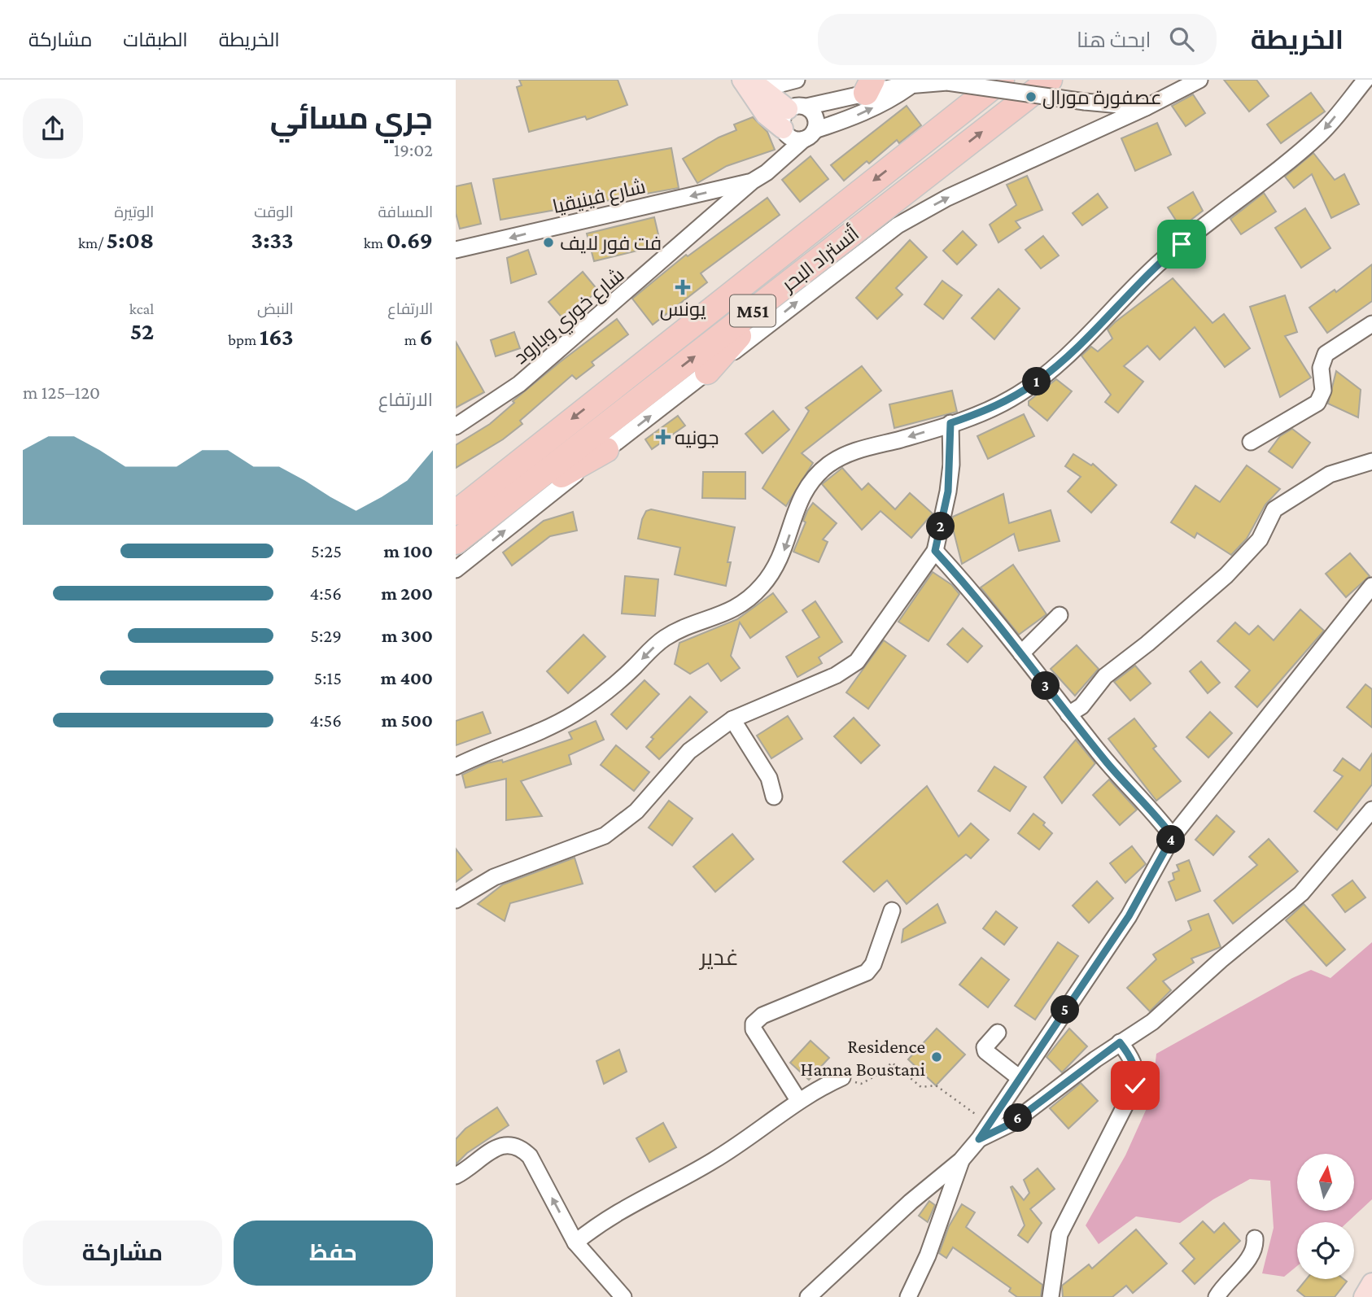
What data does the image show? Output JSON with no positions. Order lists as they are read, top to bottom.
{
  "streets": {
    "highway": ["أتستراد البحر", "M51"],
    "street": ["شارع فينيقيا", "شارع خوري وبارود"]
  },
  "crossings": [
    ["شارع فينيقيا", "شارع خوري وبارود"]
  ],
  "one_way": ["شارع فينيقيا"],
  "districts": ["غدير"],
  "places": {
    "other": ["عصفورة مورال", "فت فور لايف", "Residence Hanna Boustani"],
    "health": ["يونس", "جونيه"]
  },
  "north": "top",
  "page": {
    "header": "الخريطة",
    "search": "ابحث هنا",
    "nav": ["الخريطة", "الطبقات", "مشاركة"],
    "heading": ["جري مسائي", "19:02"],
    "stats": [
      ["المسافة", "0.69 km"],
      ["الوقت", "3:33"],
      ["الوتيرة", "5:08 /km"],
      ["الارتفاع", "6 m"],
      ["النبض", "163 bpm"],
      ["kcal", "52"]
    ],
    "pins": [
      "1",
      "2",
      "3",
      "4",
      "5",
      "6"
    ],
    "chart": ["الارتفاع", "120–125 m"],
    "list": [
      {
        "name": "100 m",
        "note": "5:25"
      },
      {
        "name": "200 m",
        "note": "4:56"
      },
      {
        "name": "300 m",
        "note": "5:29"
      },
      {
        "name": "400 m",
        "note": "5:15"
      },
      {
        "name": "500 m",
        "note": "4:56"
      }
    ],
    "buttons": ["حفظ", "مشاركة"]
  }
}
